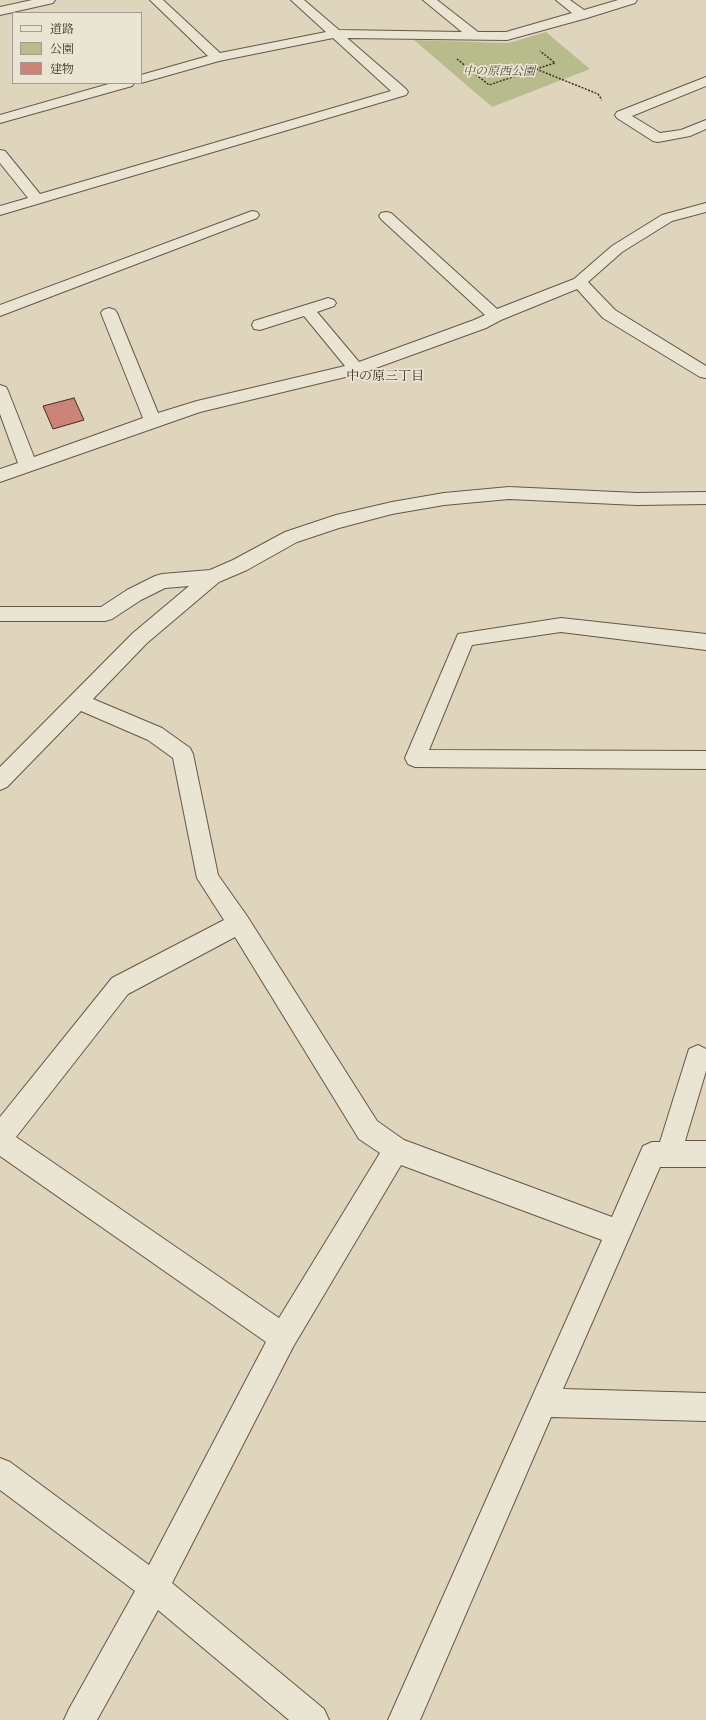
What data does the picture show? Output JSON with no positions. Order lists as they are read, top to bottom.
{
  "districts": ["中の原三丁目"],
  "parks": ["中の原西公園"],
  "legend": ["道路", "公園", "建物"]
}
